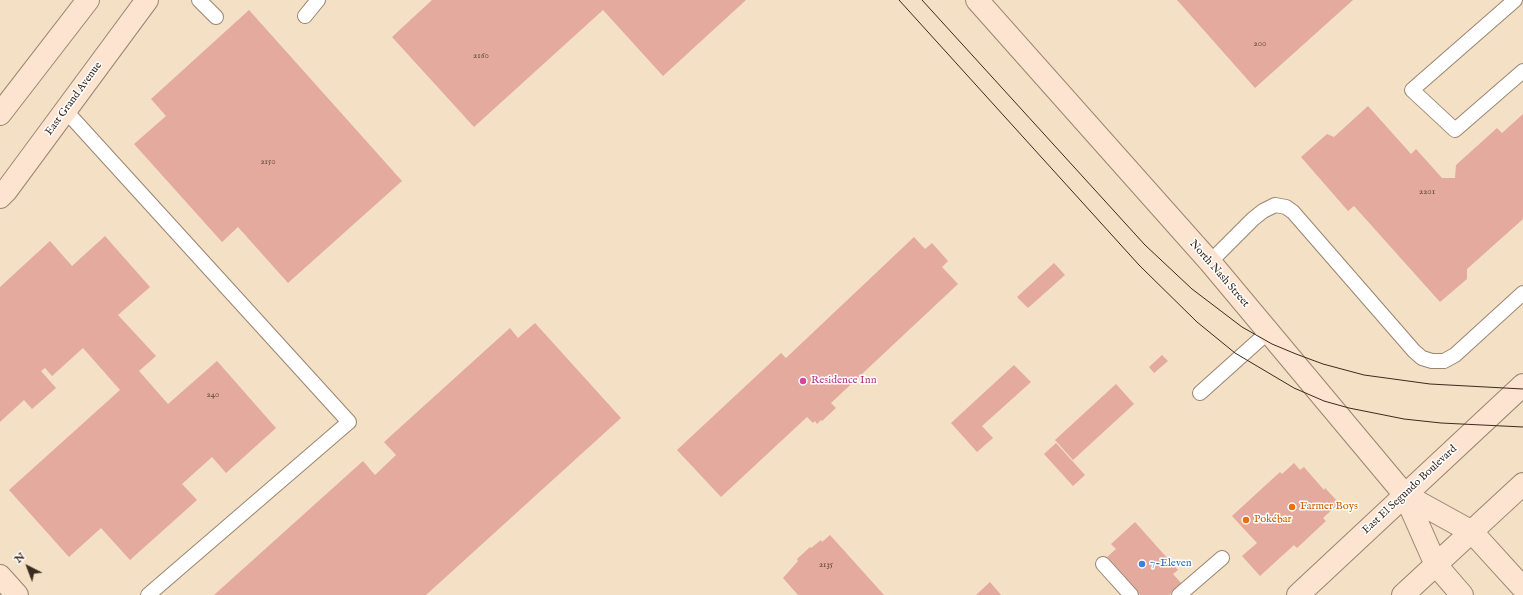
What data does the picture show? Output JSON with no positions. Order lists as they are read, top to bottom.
{
  "streets": {
    "street": ["East Grand Avenue", "North Nash Street", "East El Segundo Boulevard"]
  },
  "crossings": [
    ["North Nash Street", "East El Segundo Boulevard"]
  ],
  "places": [
    "Residence Inn",
    "Farmer Boys",
    "Pokébar",
    "7-Eleven"
  ],
  "house_numbers": [
    "200",
    "2160",
    "2150",
    "2201",
    "240",
    "2135"
  ],
  "north": "top left"
}
